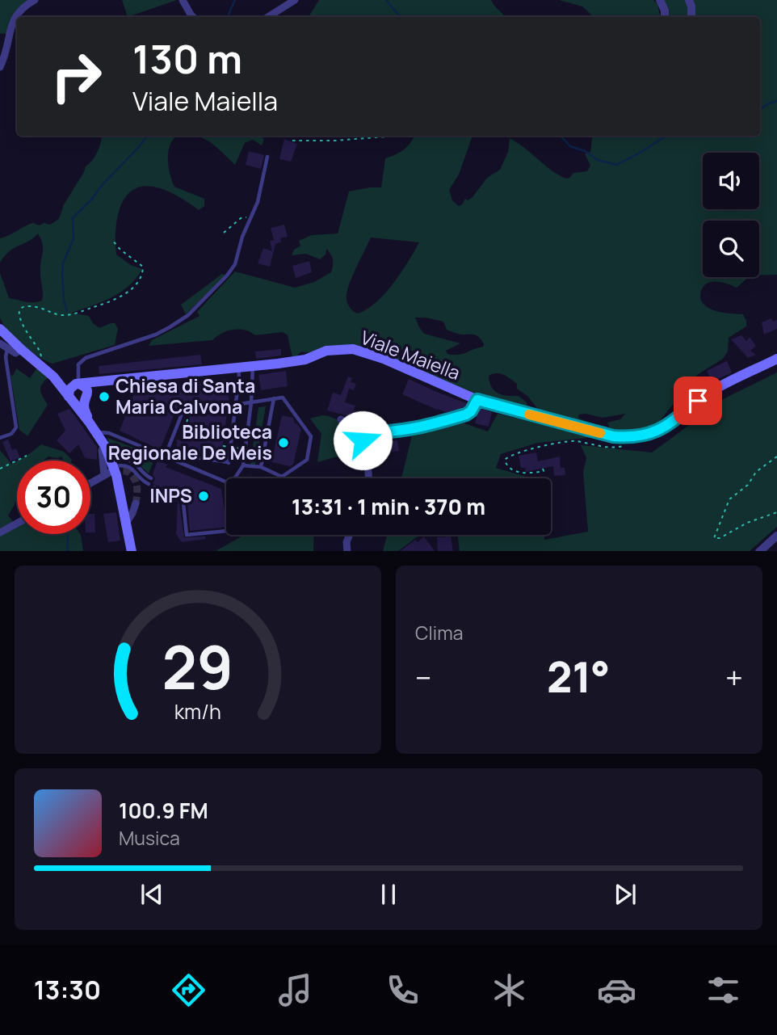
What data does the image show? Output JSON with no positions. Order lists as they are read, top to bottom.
{
  "streets": {
    "main road": ["Viale Maiella"]
  },
  "places": ["Chiesa di Santa Maria Calvona", "Biblioteca Regionale De Meis", "INPS"],
  "page": {
    "turn": ["130 m", "Viale Maiella"],
    "limit": "30",
    "trip": "13:31 · 1 min · 370 m",
    "tile": "Clima",
    "heat": ["−", "21°", "+"],
    "song": ["100.9 FM", "Musica"],
    "tabs": "13:30",
    "gauge": ["29", "km/h"]
  }
}
